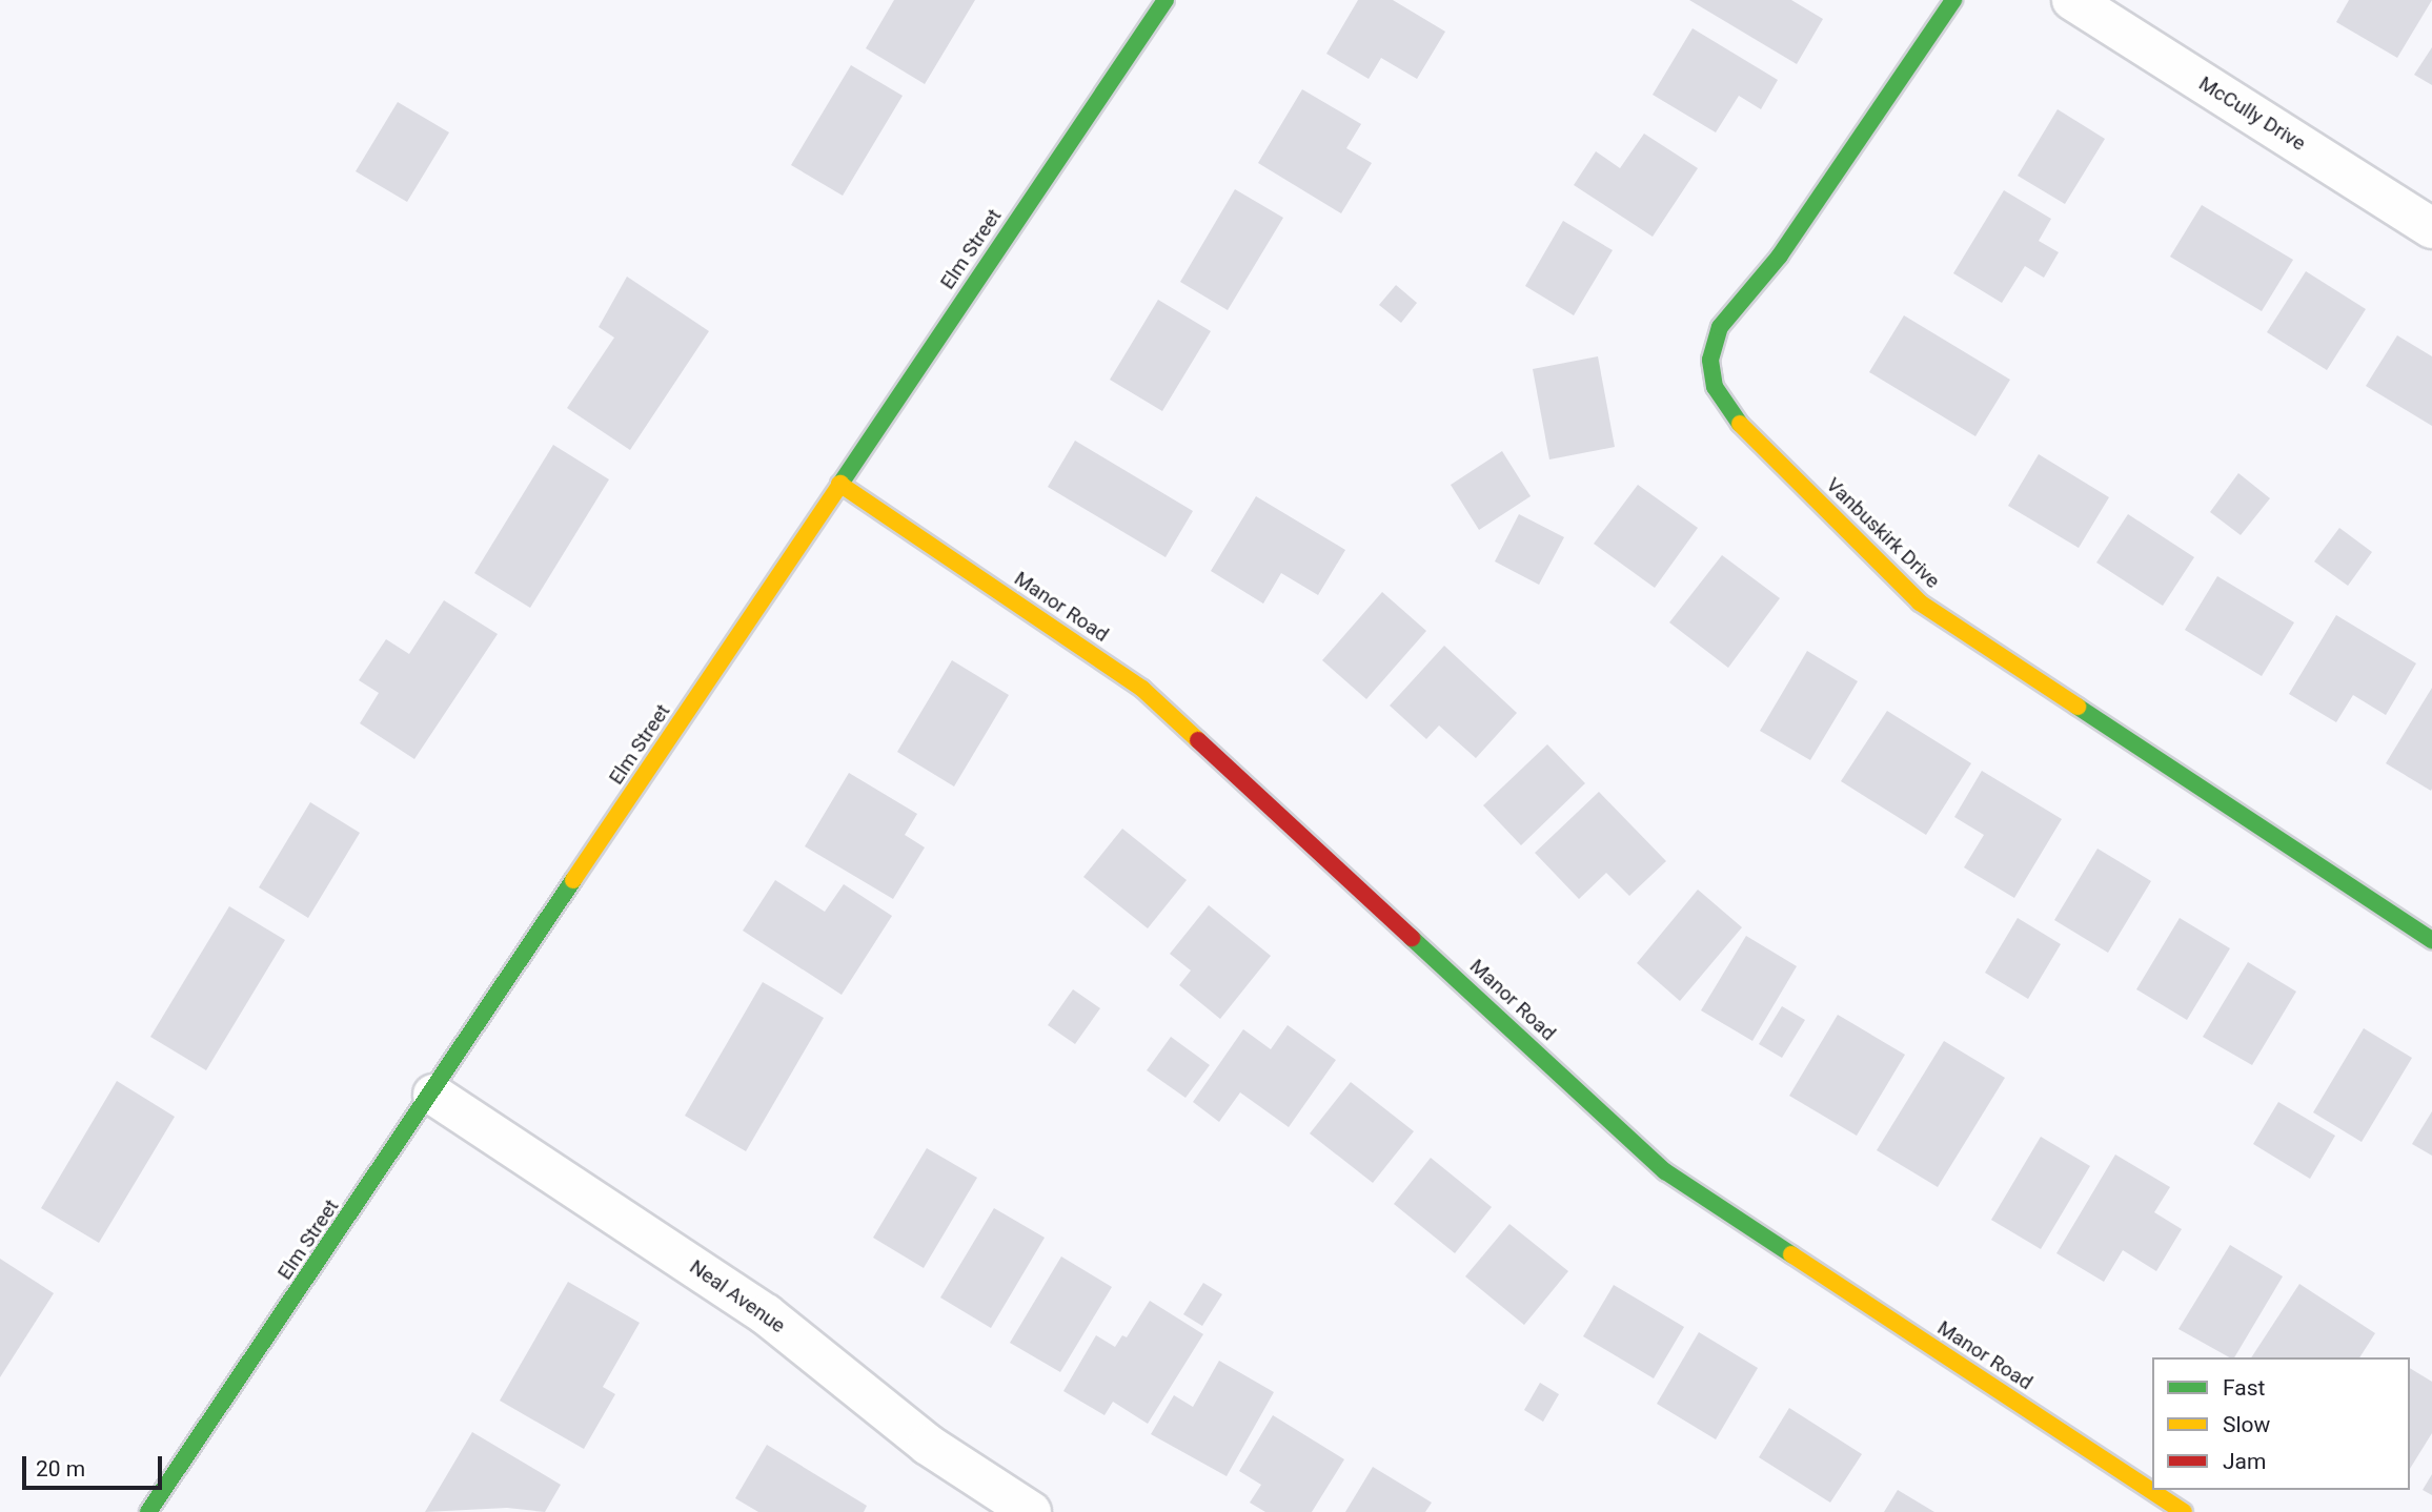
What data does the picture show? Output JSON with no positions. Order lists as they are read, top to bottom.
{
  "streets": {
    "street": [
      "McCully Drive",
      "Elm Street",
      "Vanbuskirk Drive",
      "Manor Road",
      "Neal Avenue"
    ]
  },
  "crossings": [
    ["Elm Street", "Manor Road"],
    ["Elm Street", "Neal Avenue"]
  ],
  "legend": ["Fast", "Slow", "Jam"],
  "scale_bar": "20 m"
}
